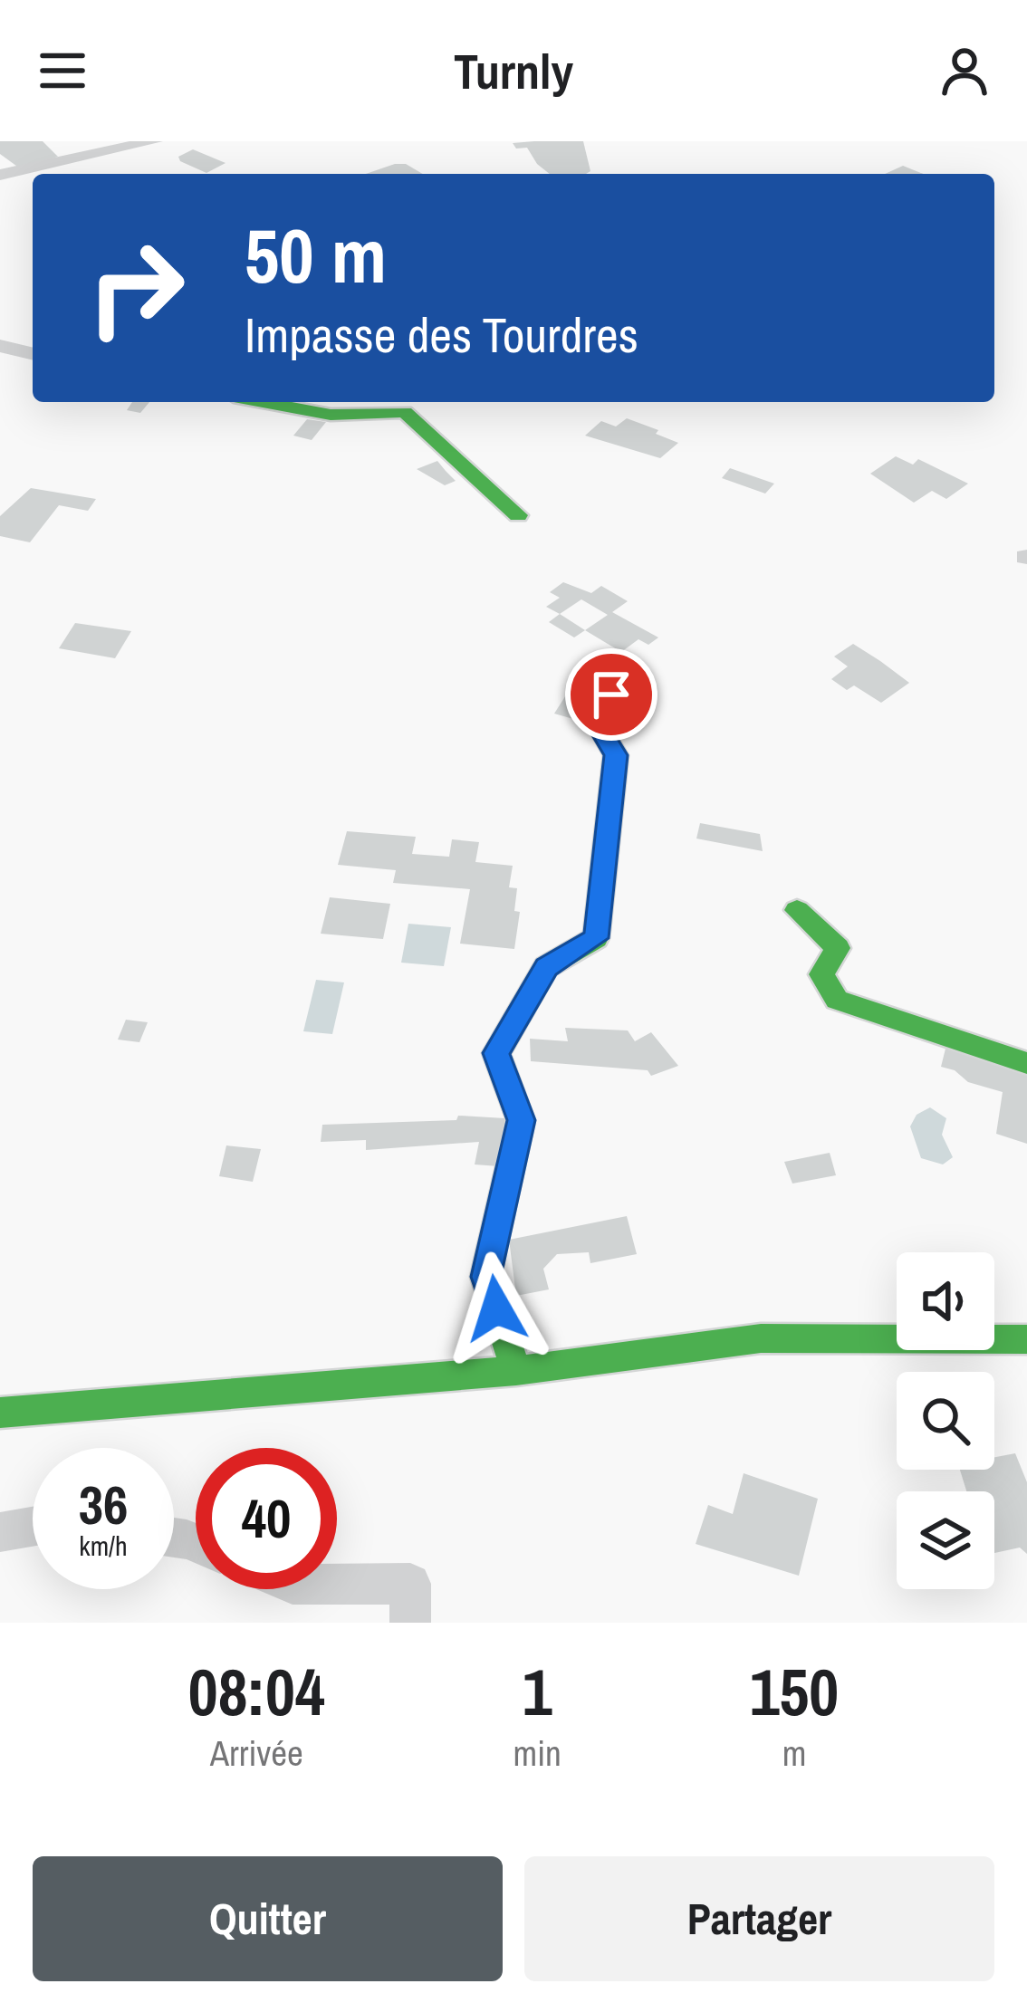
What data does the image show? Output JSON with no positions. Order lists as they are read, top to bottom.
{
  "page": {
    "header": "Turnly",
    "turn": ["50 m", "Impasse des Tourdres"],
    "speed": "36 km/h",
    "limit": "40",
    "eta": [
      "08:04",
      "Arrivée",
      "1",
      "min",
      "150",
      "m"
    ],
    "buttons": ["Quitter", "Partager"]
  }
}
